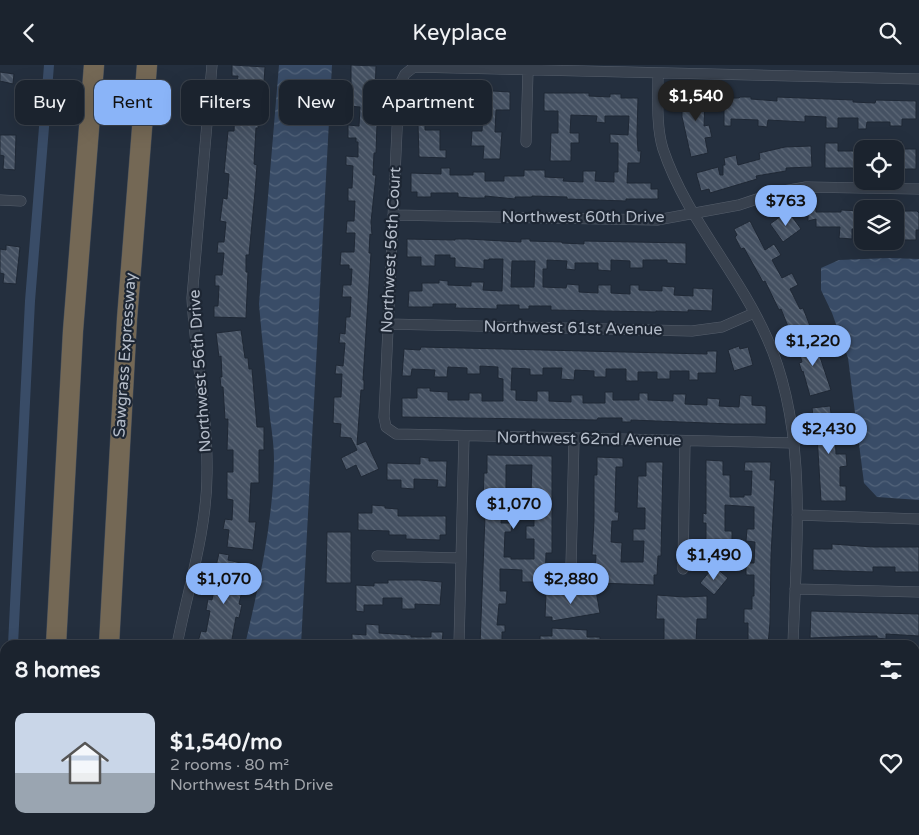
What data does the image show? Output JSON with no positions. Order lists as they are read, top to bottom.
{
  "streets": {
    "highway": ["Sawgrass Expressway"],
    "street": [
      "Northwest 60th Drive",
      "Northwest 56th Court",
      "Northwest 61st Avenue",
      "Northwest 56th Drive",
      "Northwest 62nd Avenue"
    ]
  },
  "crossings": [
    ["Northwest 60th Drive", "Northwest 56th Court"],
    ["Northwest 56th Court", "Northwest 61st Avenue"],
    ["Northwest 56th Court", "Northwest 62nd Avenue"]
  ],
  "page": {
    "header": "Keyplace",
    "price": [
      "$1,540",
      "$763",
      "$1,220",
      "$2,430",
      "$1,070",
      "$1,490",
      "$1,070",
      "$2,880"
    ],
    "chip": [
      "Buy",
      "Rent",
      "Filters",
      "New",
      "Apartment"
    ],
    "heading": "8 homes",
    "list": [
      {
        "name": "$1,540/mo",
        "note": "2 rooms · 80 m² · Northwest 54th Drive"
      }
    ]
  }
}
